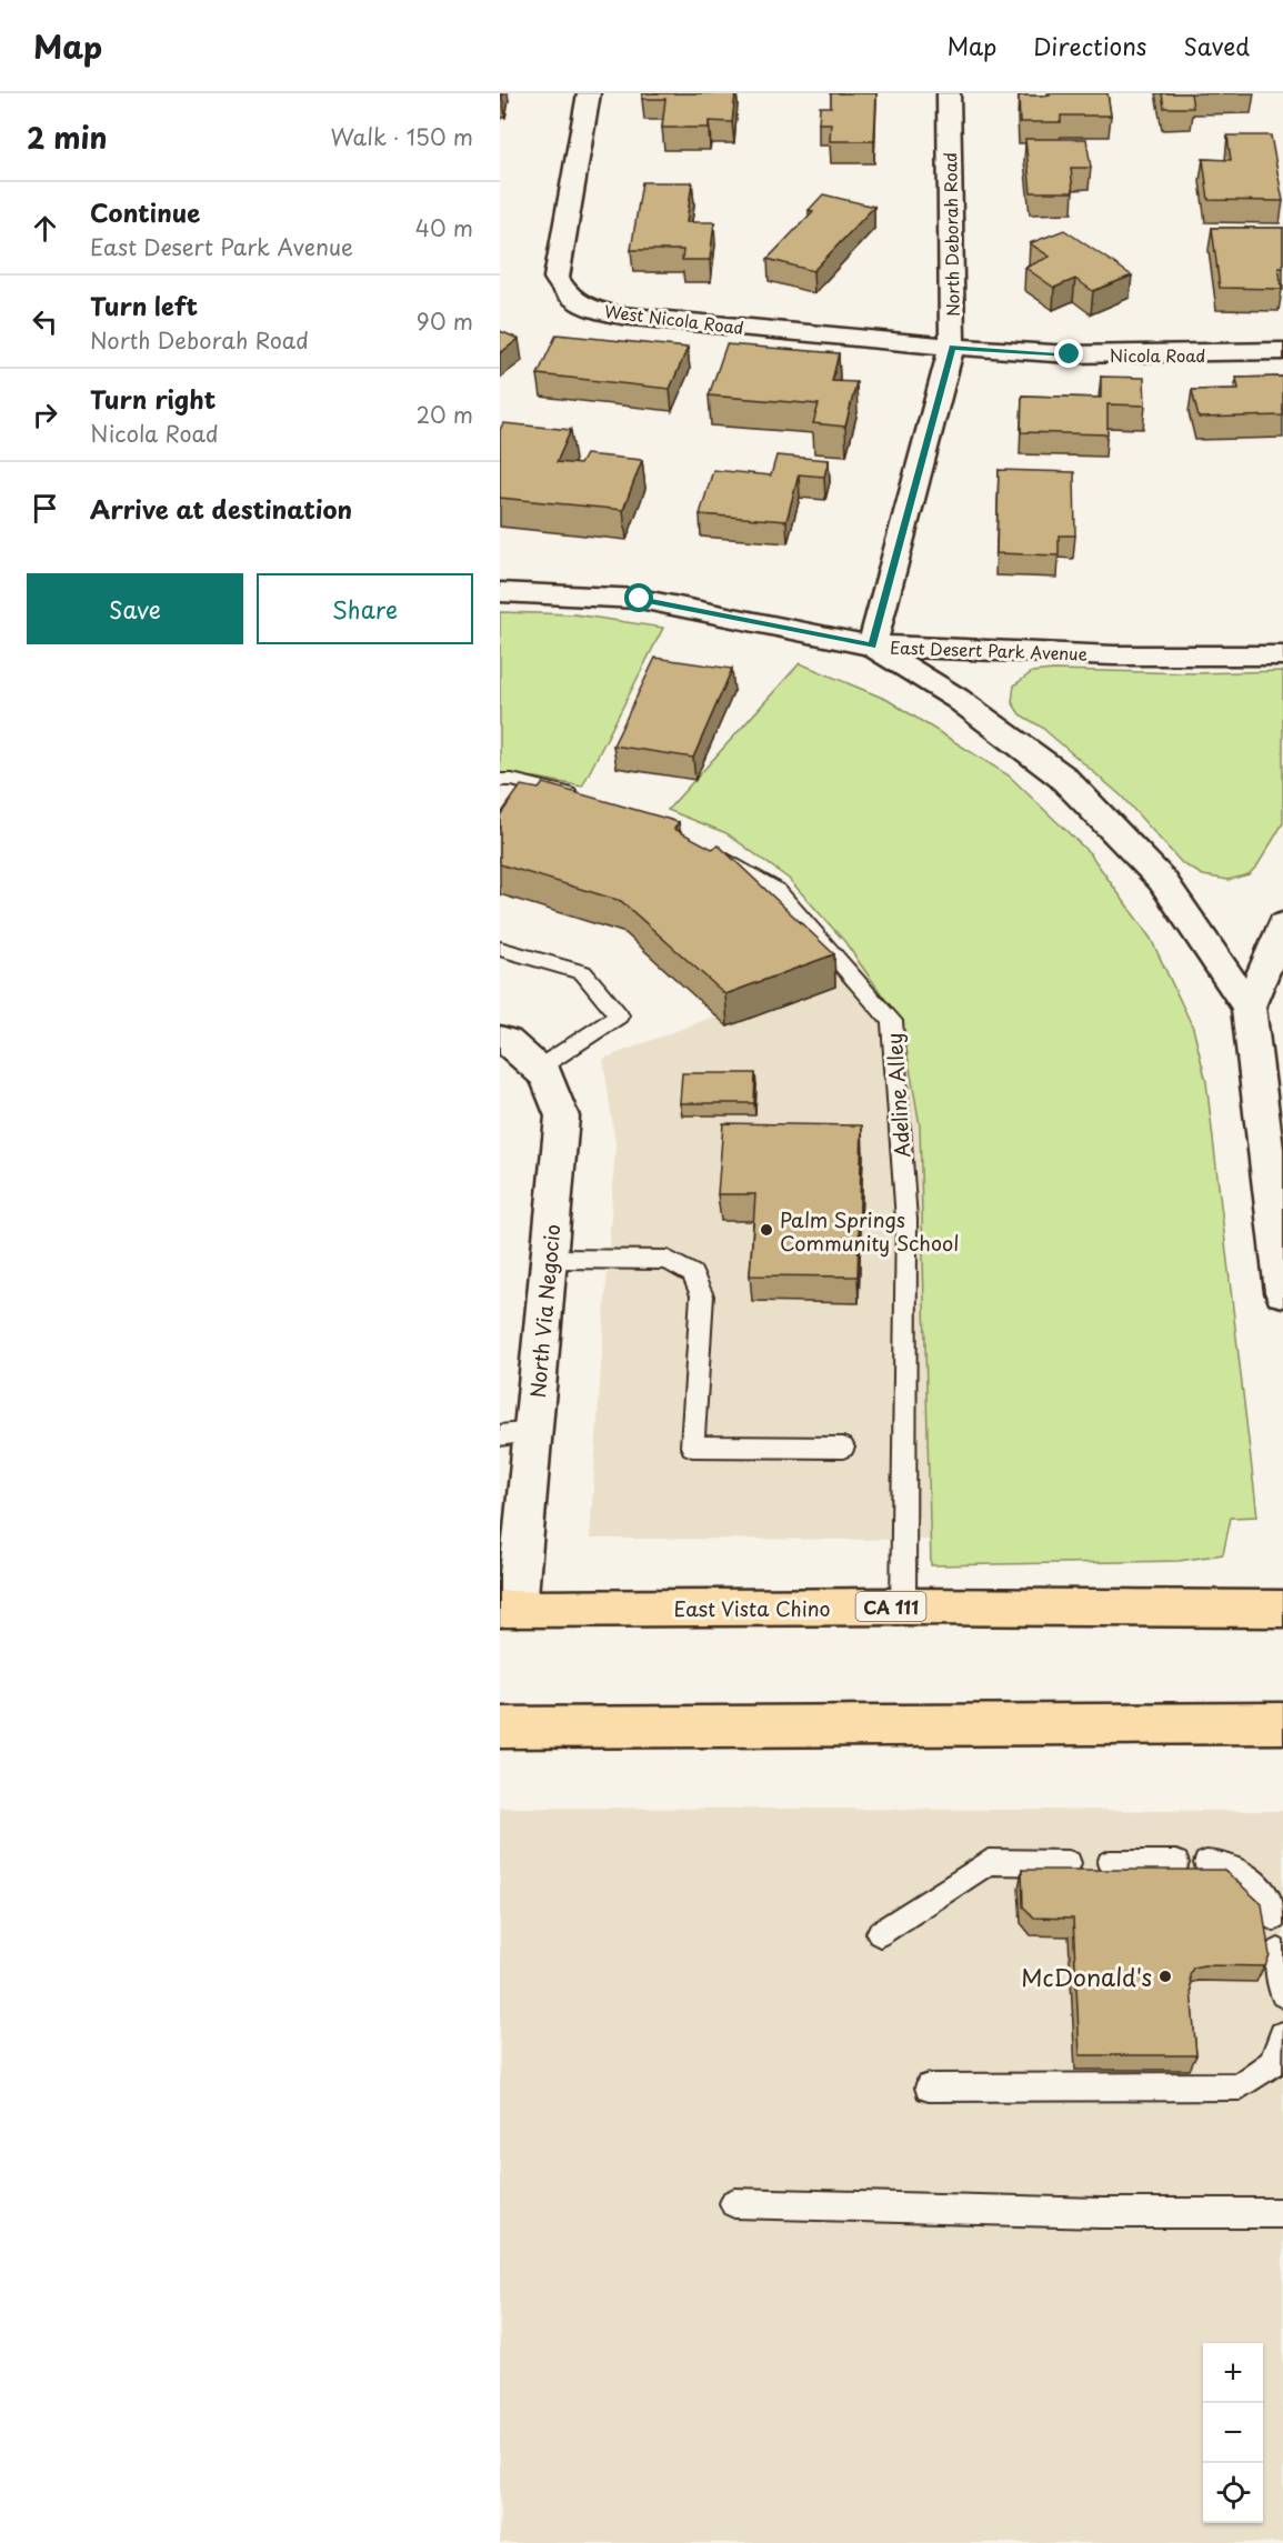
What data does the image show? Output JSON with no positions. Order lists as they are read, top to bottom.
{
  "streets": {
    "main road": ["CA 111", "East Vista Chino"],
    "street": [
      "North Deborah Road",
      "West Nicola Road",
      "Nicola Road",
      "East Desert Park Avenue",
      "North Via Negocio"
    ],
    "lane": ["Adeline Alley"]
  },
  "crossings": [
    ["North Deborah Road", "West Nicola Road"],
    ["North Deborah Road", "Nicola Road"],
    ["North Deborah Road", "East Desert Park Avenue"],
    ["West Nicola Road", "Nicola Road"],
    ["Adeline Alley", "East Vista Chino"],
    ["North Via Negocio", "East Vista Chino"]
  ],
  "places": ["Palm Springs Community School", "McDonald's"],
  "page": {
    "header": "Map",
    "nav": ["Map", "Directions", "Saved"],
    "heading": ["2 min", "Walk · 150 m"],
    "list": [
      ["Continue", "East Desert Park Avenue", "40 m"],
      ["Turn left", "North Deborah Road", "90 m"],
      ["Turn right", "Nicola Road", "20 m"],
      "Arrive at destination"
    ],
    "buttons": ["Save", "Share"],
    "map_buttons": ["+", "−"]
  }
}
